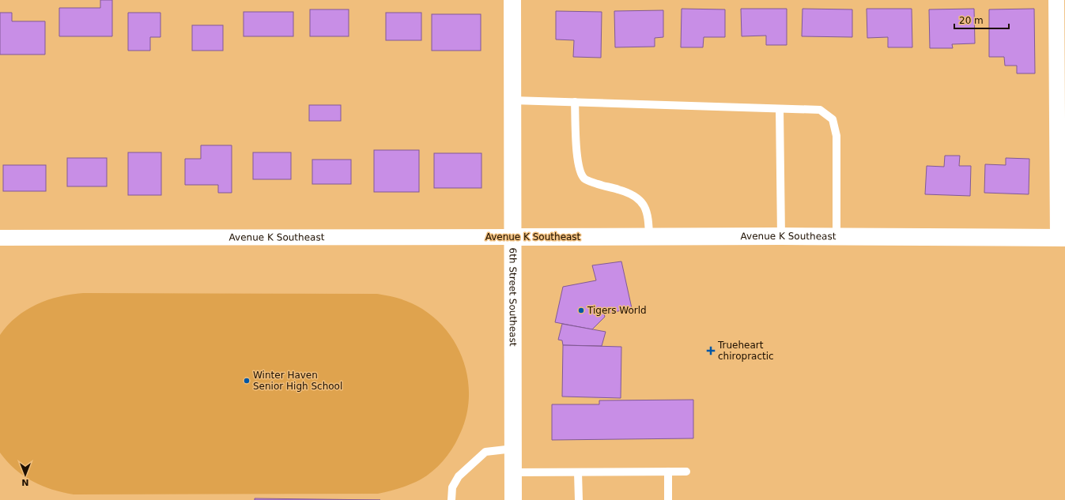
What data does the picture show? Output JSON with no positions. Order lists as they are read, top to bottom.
{
  "streets": {
    "street": ["Avenue K Southeast", "6th Street Southeast"]
  },
  "crossings": [
    ["Avenue K Southeast", "6th Street Southeast"]
  ],
  "places": {
    "other": ["Tigers World", "Winter Haven Senior High School"],
    "health": ["Trueheart chiropractic"]
  },
  "scale_bar": "20 m",
  "north": "bottom"
}
